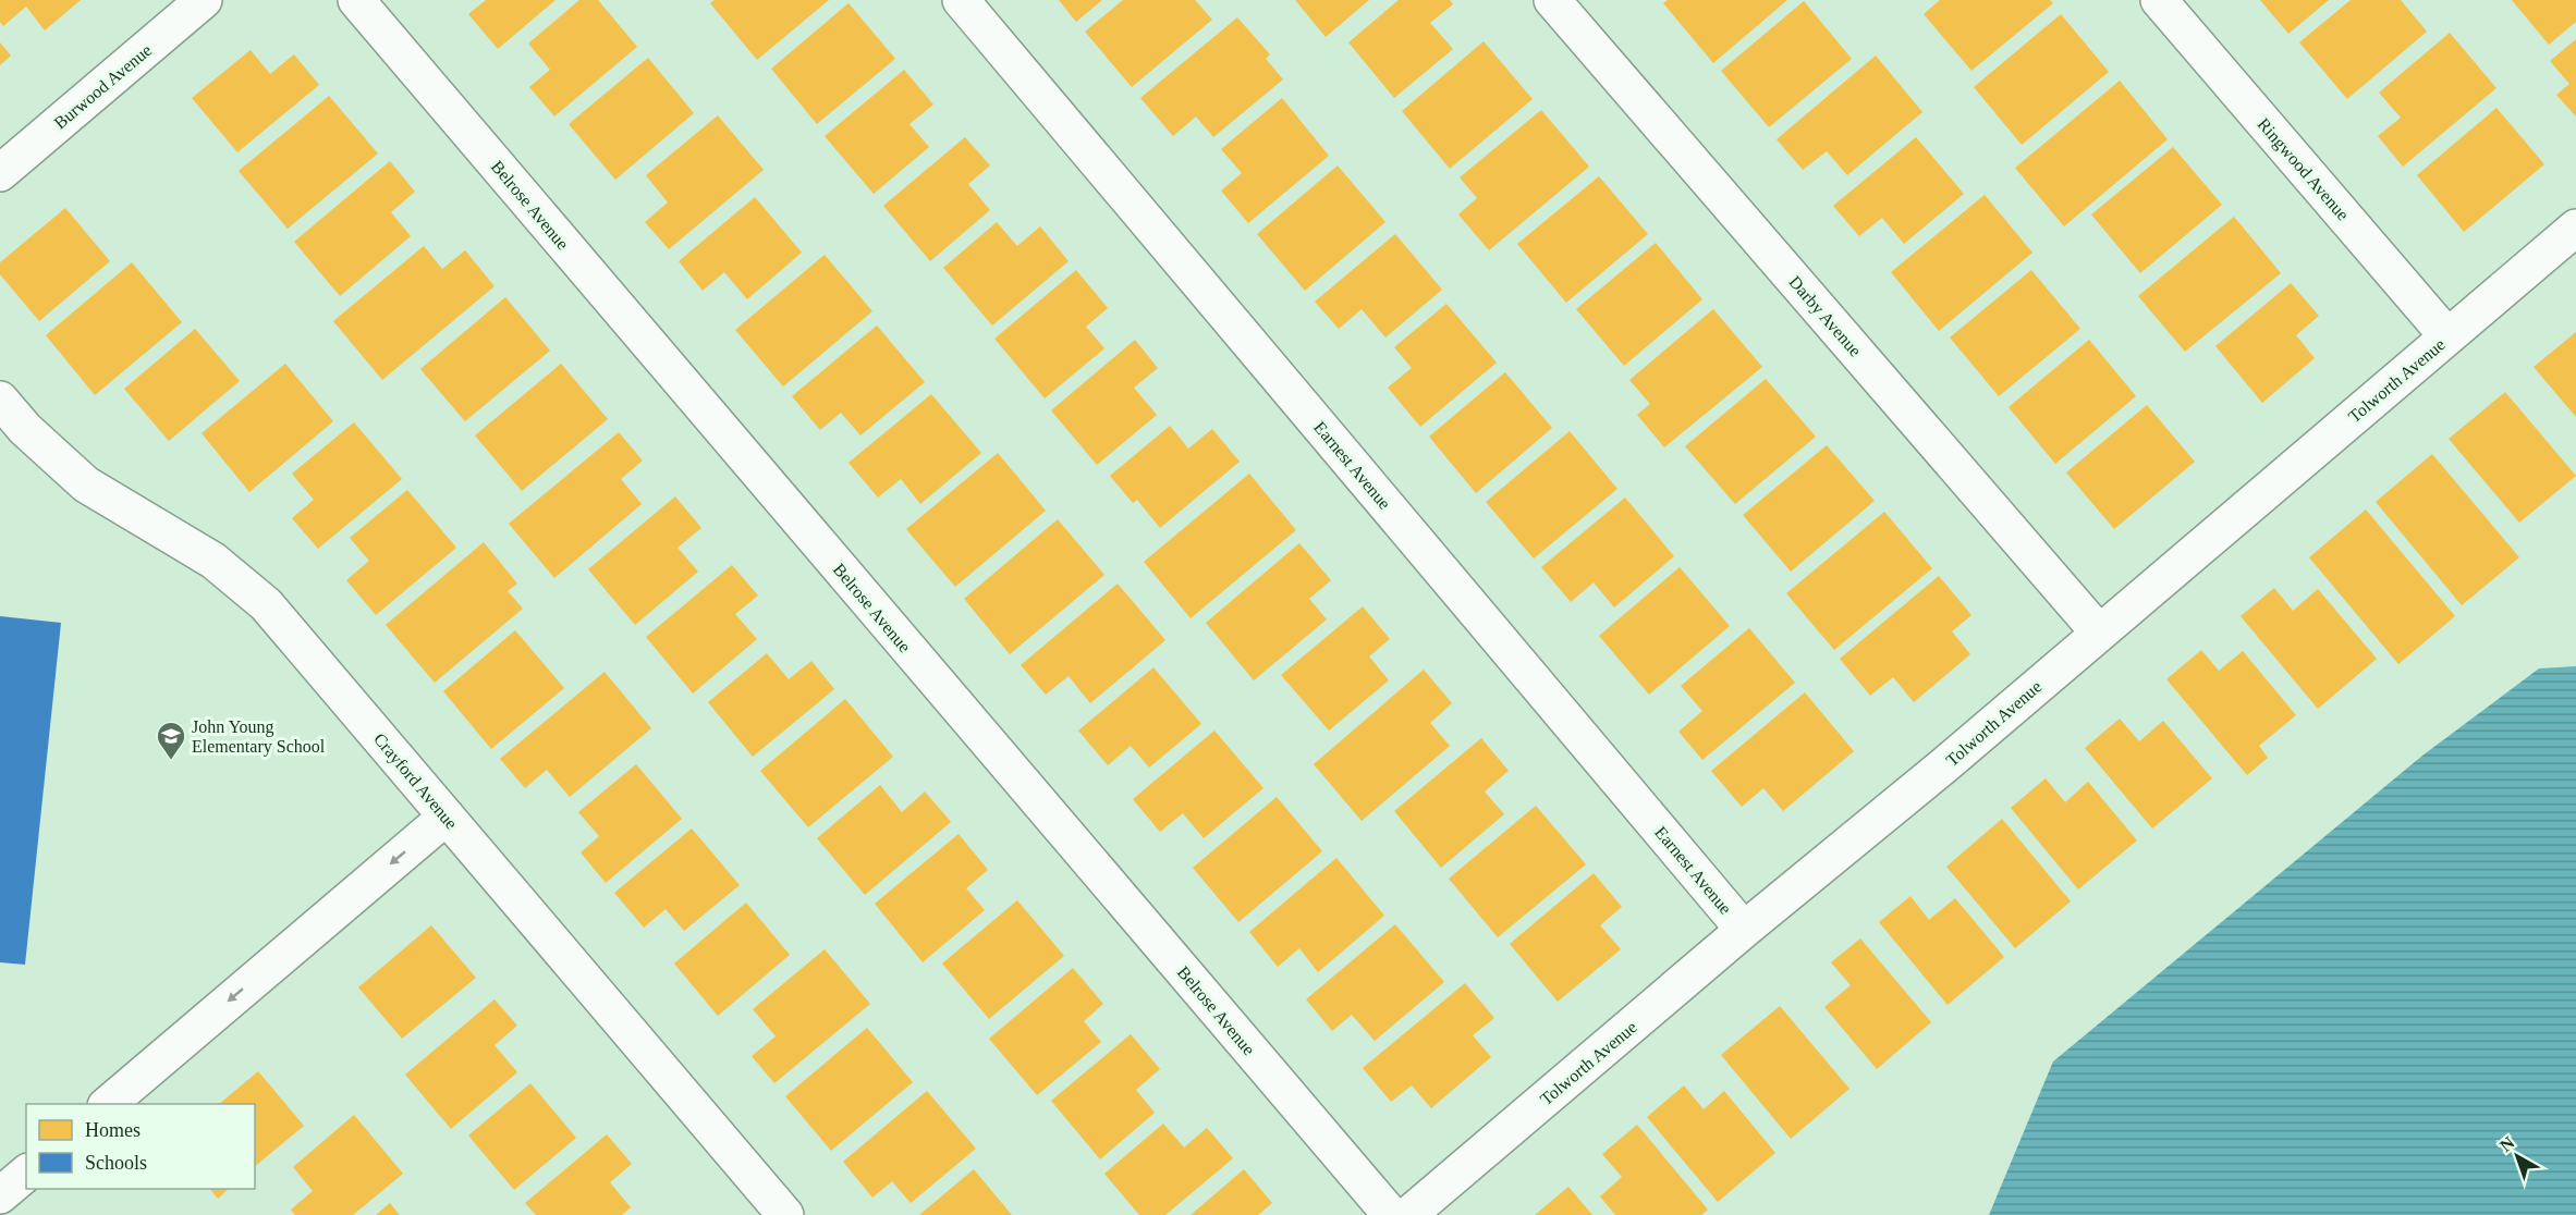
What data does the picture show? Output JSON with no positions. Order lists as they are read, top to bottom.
{
  "streets": {
    "street": [
      "Burwood Avenue",
      "Ringwood Avenue",
      "Belrose Avenue",
      "Darby Avenue",
      "Tolworth Avenue",
      "Earnest Avenue",
      "Crayford Avenue"
    ]
  },
  "crossings": [
    ["Ringwood Avenue", "Tolworth Avenue"],
    ["Darby Avenue", "Tolworth Avenue"],
    ["Tolworth Avenue", "Earnest Avenue"]
  ],
  "places": {
    "school or university": ["John Young Elementary School"]
  },
  "legend": ["Homes", "Schools"],
  "north": "top left"
}
